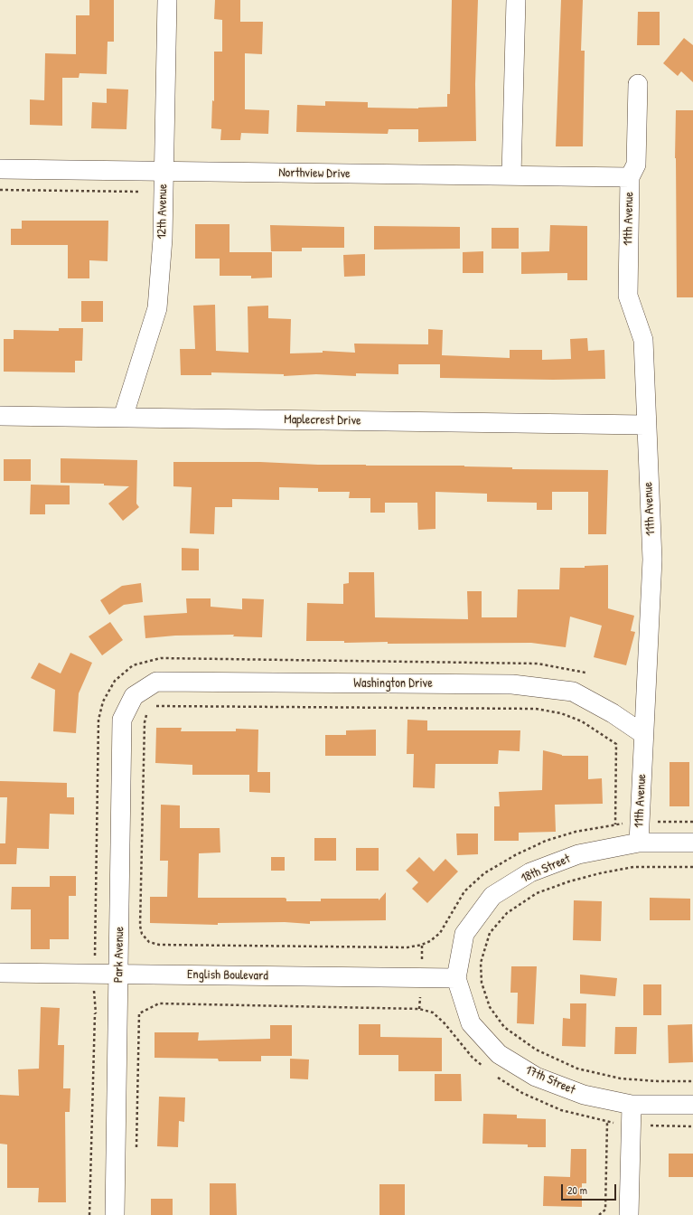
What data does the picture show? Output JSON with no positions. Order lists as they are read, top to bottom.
{
  "streets": {
    "street": [
      "Northview Drive",
      "12th Avenue",
      "11th Avenue",
      "Maplecrest Drive",
      "Washington Drive",
      "18th Street",
      "Park Avenue",
      "English Boulevard",
      "17th Street"
    ]
  },
  "crossings": [
    ["Northview Drive", "12th Avenue"],
    ["Northview Drive", "11th Avenue"],
    ["12th Avenue", "Maplecrest Drive"],
    ["11th Avenue", "Maplecrest Drive"],
    ["11th Avenue", "Washington Drive"],
    ["11th Avenue", "18th Street"],
    ["Washington Drive", "Park Avenue"],
    ["18th Street", "English Boulevard"],
    ["18th Street", "17th Street"],
    ["Park Avenue", "English Boulevard"],
    ["English Boulevard", "17th Street"]
  ],
  "scale_bar": "20 m"
}
